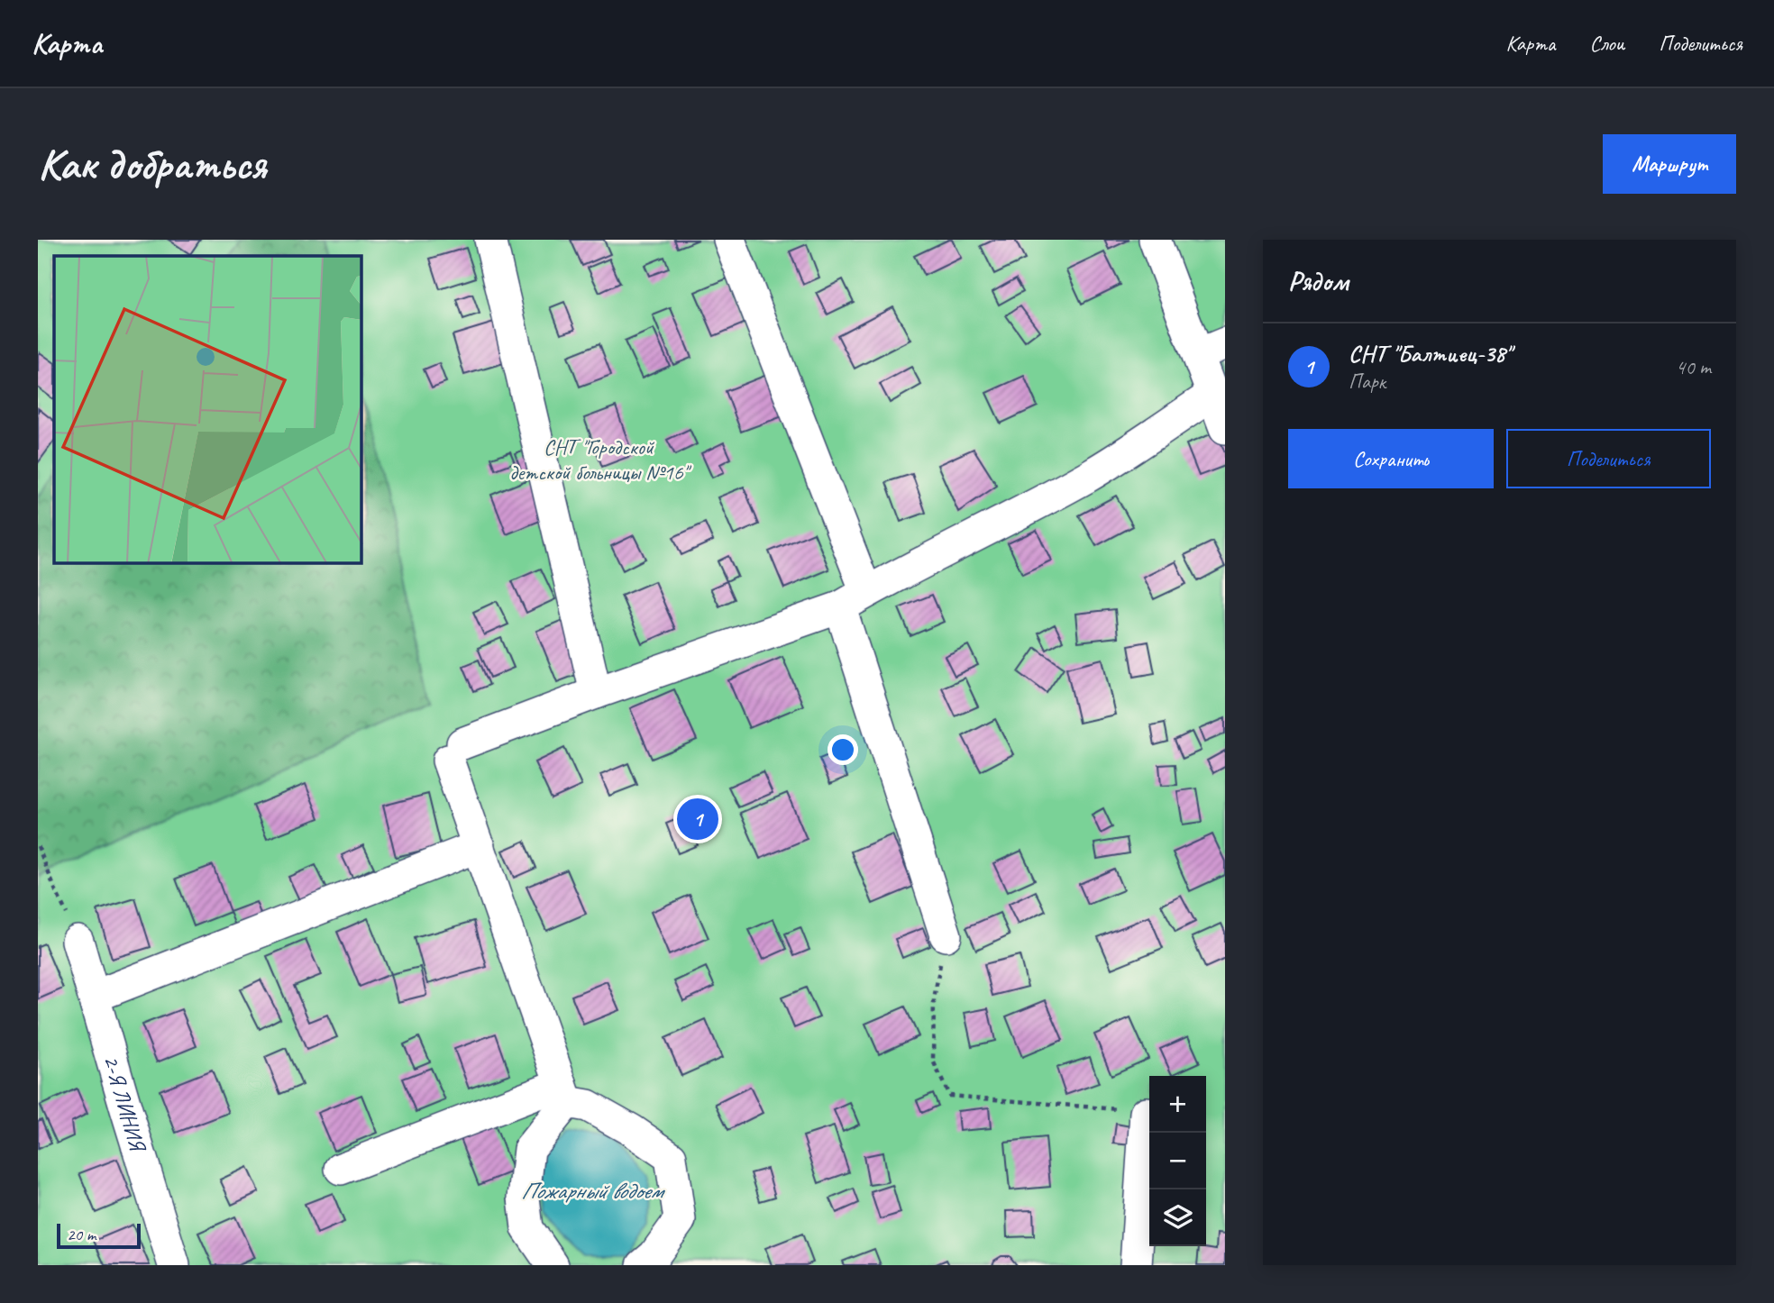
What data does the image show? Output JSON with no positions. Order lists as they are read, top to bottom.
{
  "streets": {
    "street": ["2-Я ЛИНИЯ"]
  },
  "water": ["Пожарный водоем"],
  "parks": ["СНТ ''Городской детской больницы №16''"],
  "scale_bar": "20 m",
  "page": {
    "header": "Карта",
    "nav": ["Карта", "Слои", "Поделиться"],
    "buttons": [
      "Маршрут",
      ["Сохранить", "Поделиться"]
    ],
    "title": "Как добраться",
    "heading": "Рядом",
    "list": [
      {
        "mark": "1",
        "name": "СНТ \"Балтиец-38\"",
        "note": "Парк",
        "value": "40 m"
      }
    ],
    "pins": "1",
    "map_buttons": ["+", "−"],
    "scale": "20 m"
  }
}
